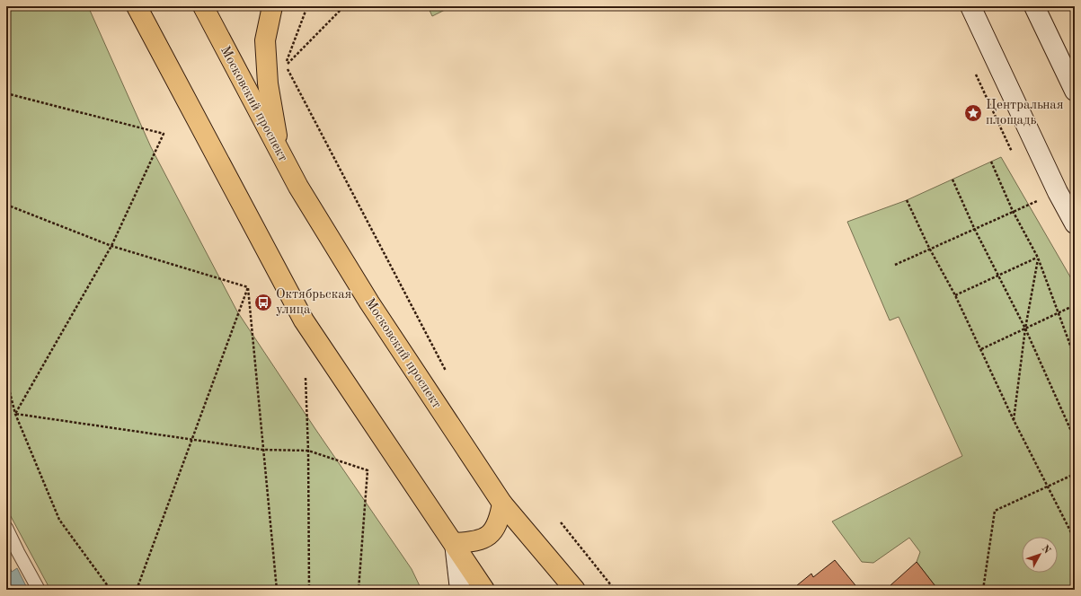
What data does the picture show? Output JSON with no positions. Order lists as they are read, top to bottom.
{
  "streets": {
    "main road": ["Московский проспект"]
  },
  "places": {
    "place": ["Центральная площадь"],
    "bus stop": ["Октябрьская улица"]
  },
  "north": "top right"
}
